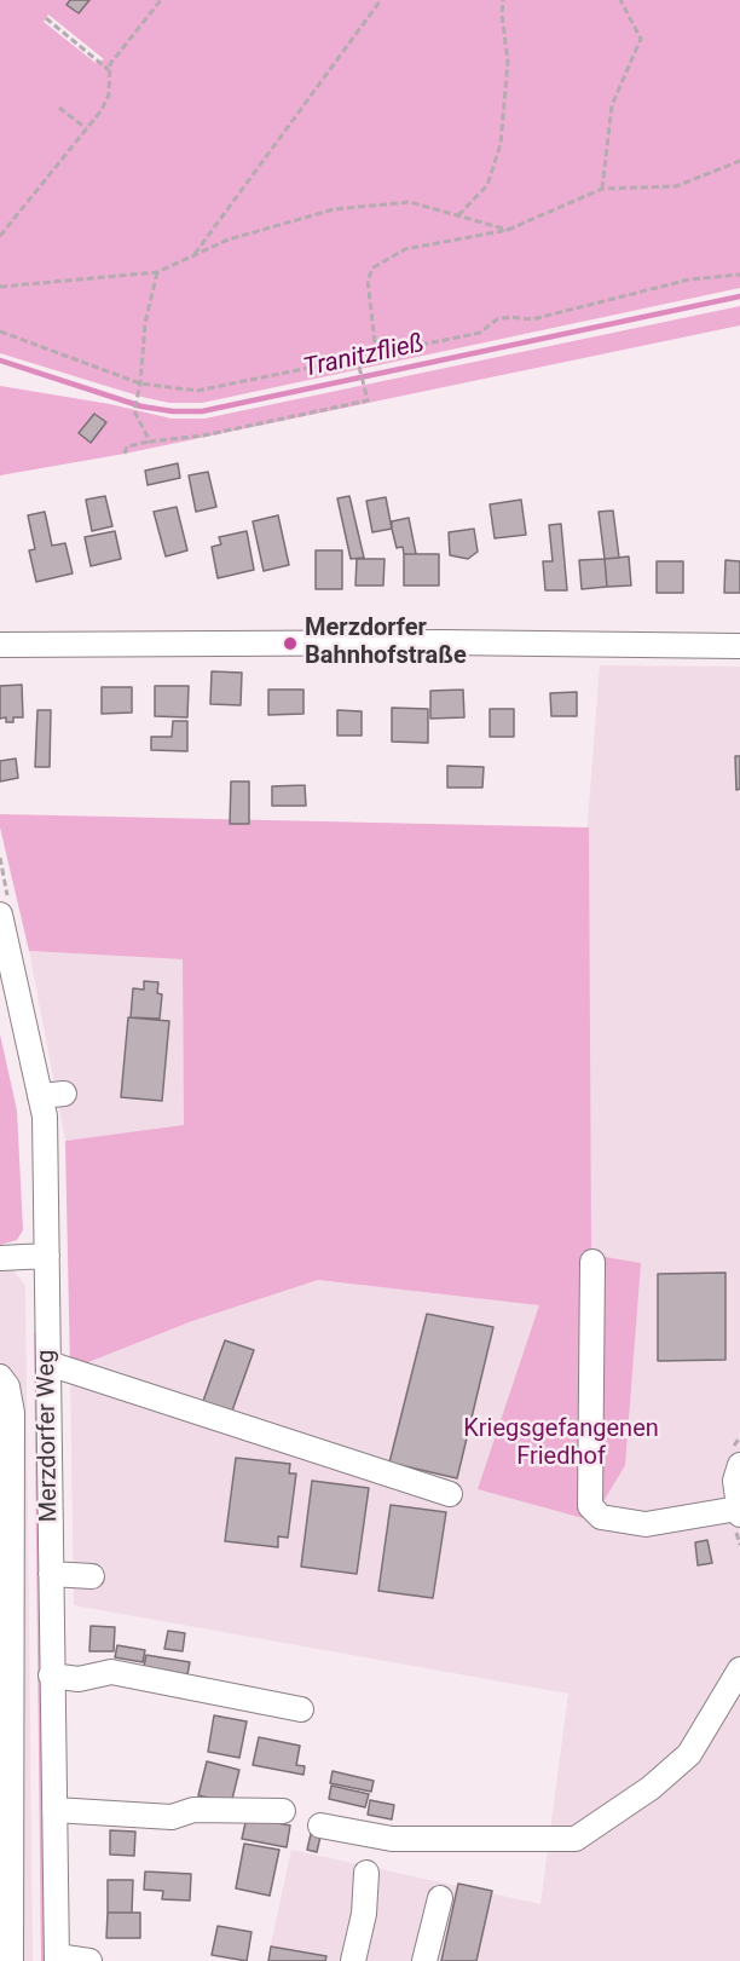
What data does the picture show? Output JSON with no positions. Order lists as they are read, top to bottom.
{
  "streets": {
    "street": ["Merzdorfer Weg"]
  },
  "water": ["Tranitzfließ"],
  "parks": ["Kriegsgefangenen Friedhof"],
  "places": ["Merzdorfer Bahnhofstraße"]
}
